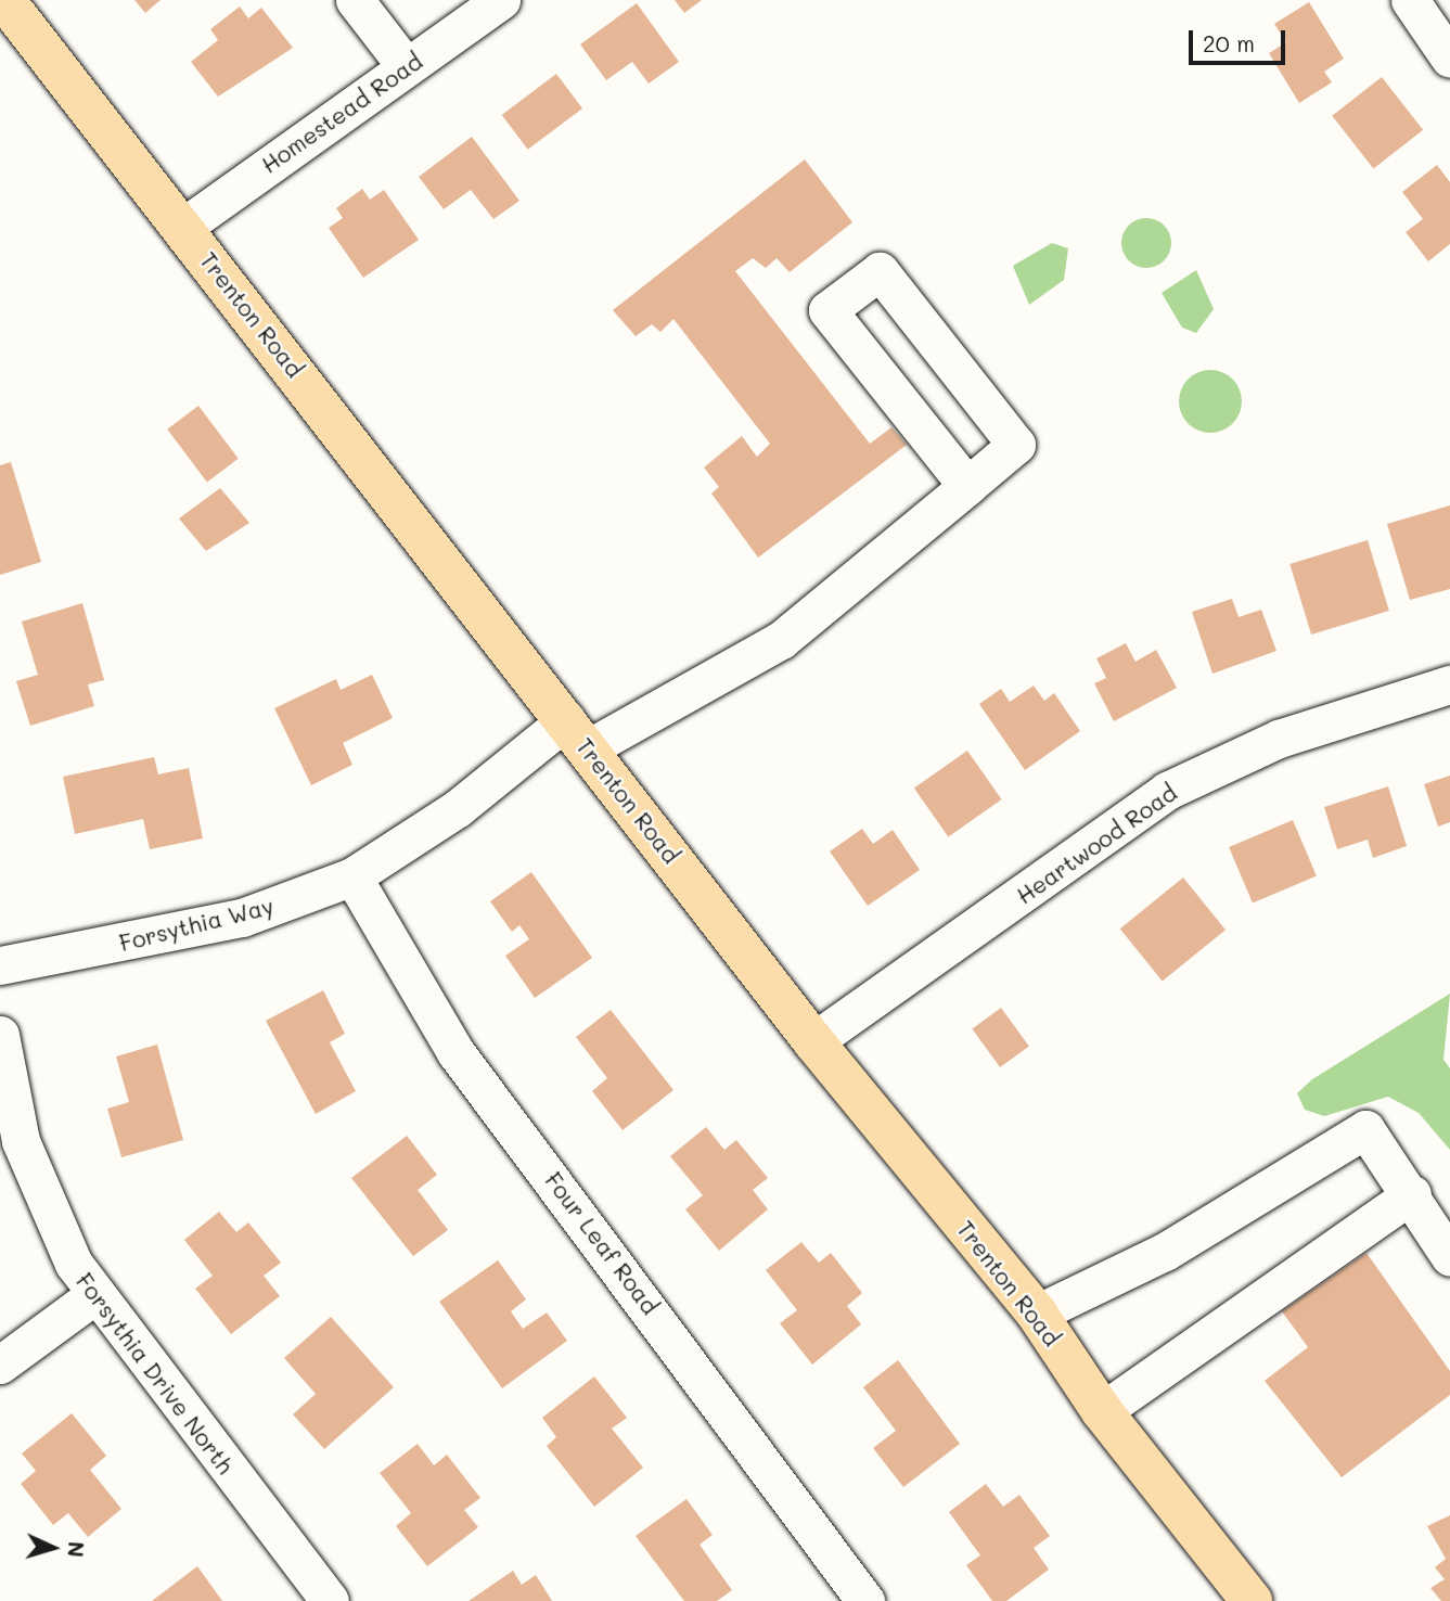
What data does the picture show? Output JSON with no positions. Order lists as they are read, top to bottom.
{
  "streets": {
    "main road": ["Trenton Road"],
    "street": [
      "Homestead Road",
      "Heartwood Road",
      "Forsythia Way",
      "Four Leaf Road",
      "Forsythia Drive North"
    ]
  },
  "crossings": [
    ["Homestead Road", "Trenton Road"],
    ["Trenton Road", "Heartwood Road"],
    ["Trenton Road", "Forsythia Way"],
    ["Forsythia Way", "Four Leaf Road"]
  ],
  "scale_bar": "20 m",
  "north": "right"
}
